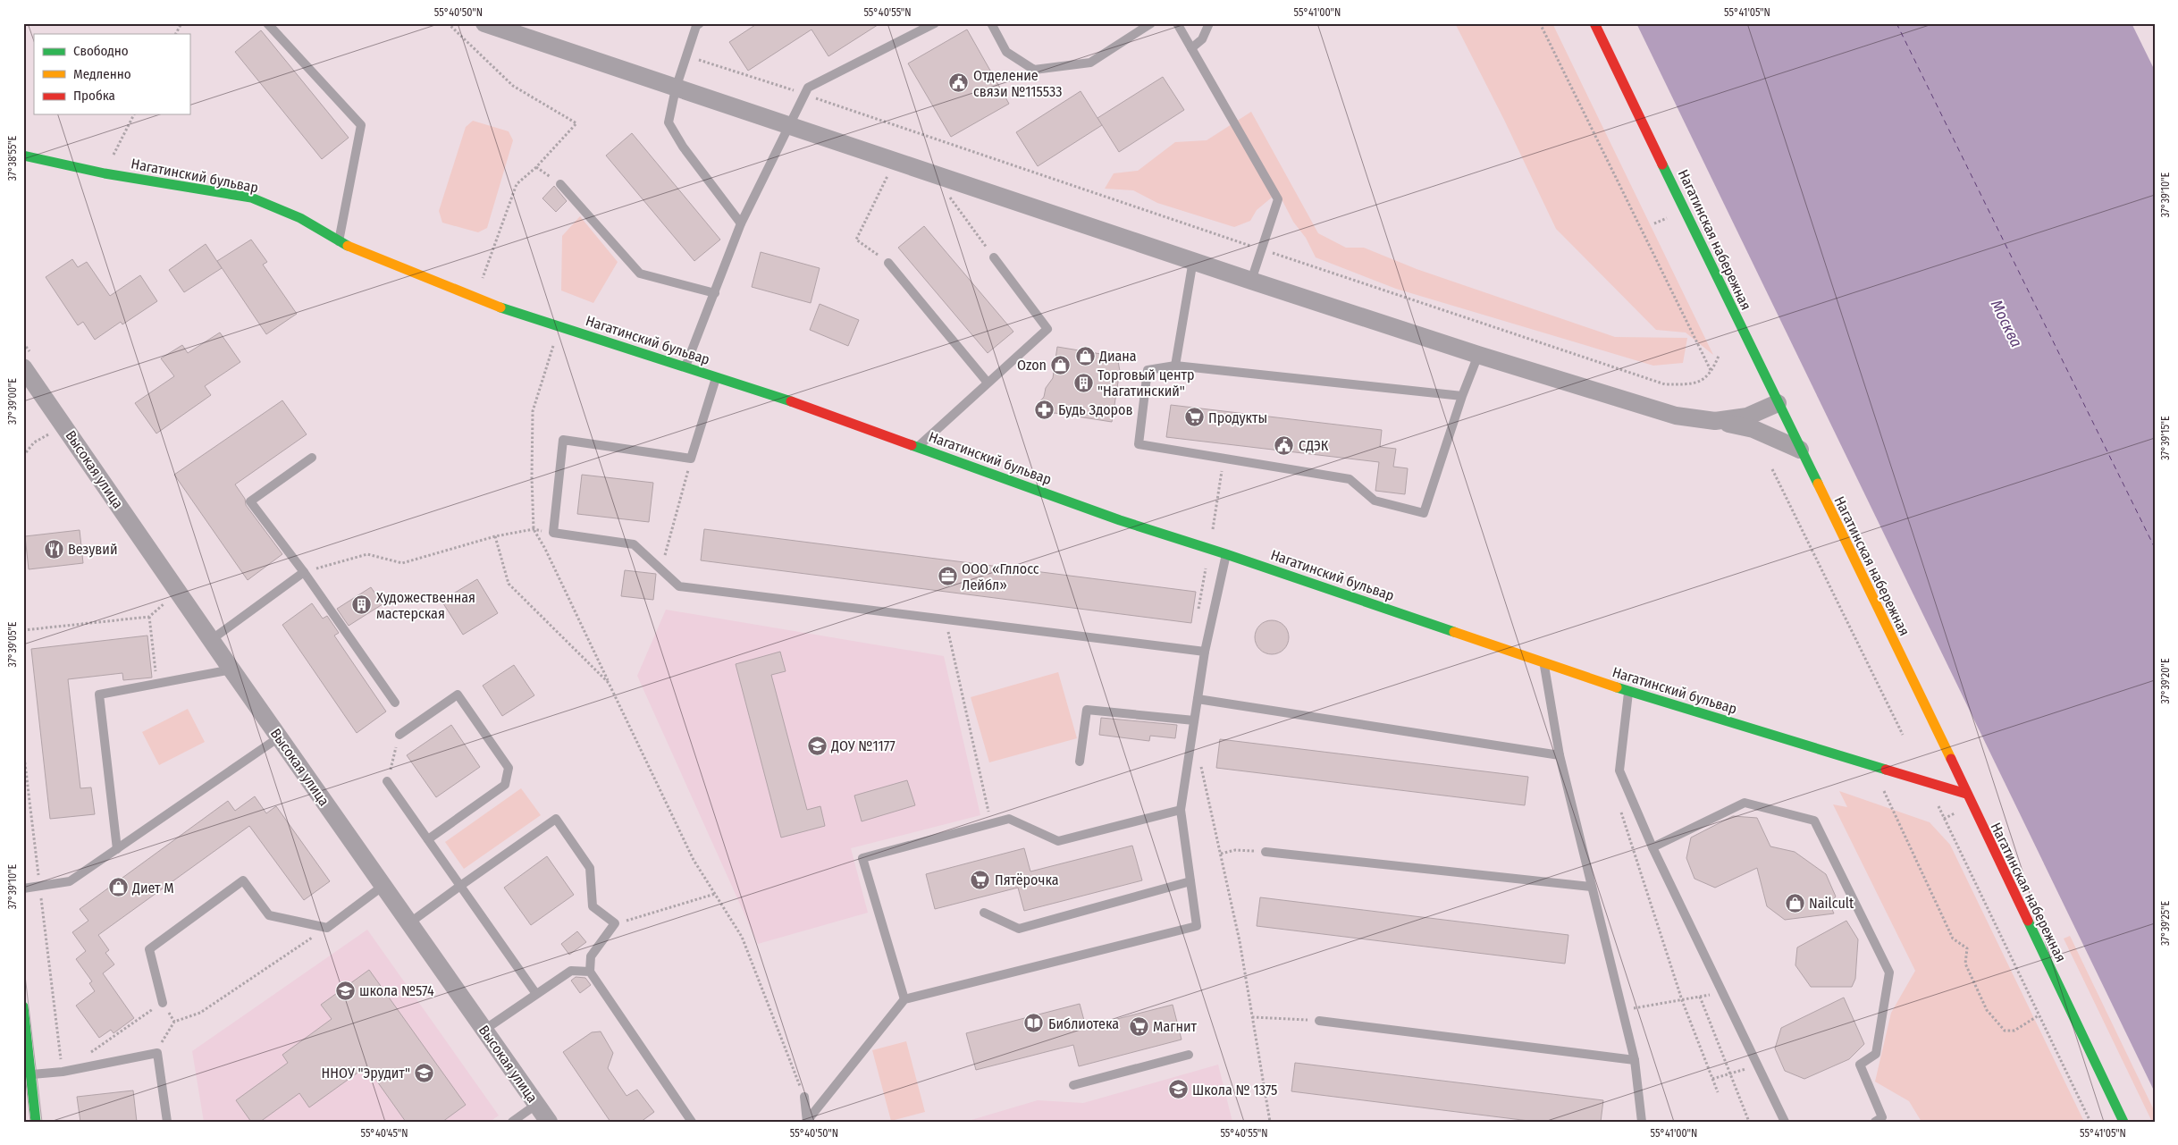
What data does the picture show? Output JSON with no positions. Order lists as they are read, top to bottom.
{
  "streets": {
    "street": ["Нагатинский бульвар", "Нагатинская набережная", "Высокая улица"]
  },
  "water": ["Москва"],
  "places": {
    "public building": ["Отделение связи №115533", "СДЭК"],
    "shop": [
      "Диана",
      "Ozon",
      "Диет М",
      "Nailcult"
    ],
    "building": ["Торговый центр \"Нагатинский\"", "Художественная мастерская"],
    "pharmacy": ["Будь Здоров"],
    "supermarket": ["Продукты", "Пятёрочка", "Магнит"],
    "restaurant": ["Везувий"],
    "office": ["ООО «Гллосс Лейбл»"],
    "school or university": [
      "ДОУ №1177",
      "школа №574",
      "ННОУ \"Эрудит\"",
      "Школа № 1375"
    ],
    "library": ["Библиотека"]
  },
  "legend": ["Свободно", "Медленно", "Пробка"],
  "coordinates": [
    "55°40'50\"N",
    "55°40'55\"N",
    "55°41'00\"N",
    "55°41'05\"N",
    "37°38'55\"E",
    "37°39'10\"E",
    "37°39'00\"E",
    "37°39'15\"E",
    "37°39'05\"E",
    "37°39'20\"E",
    "37°39'25\"E",
    "55°40'45\"N"
  ]
}
